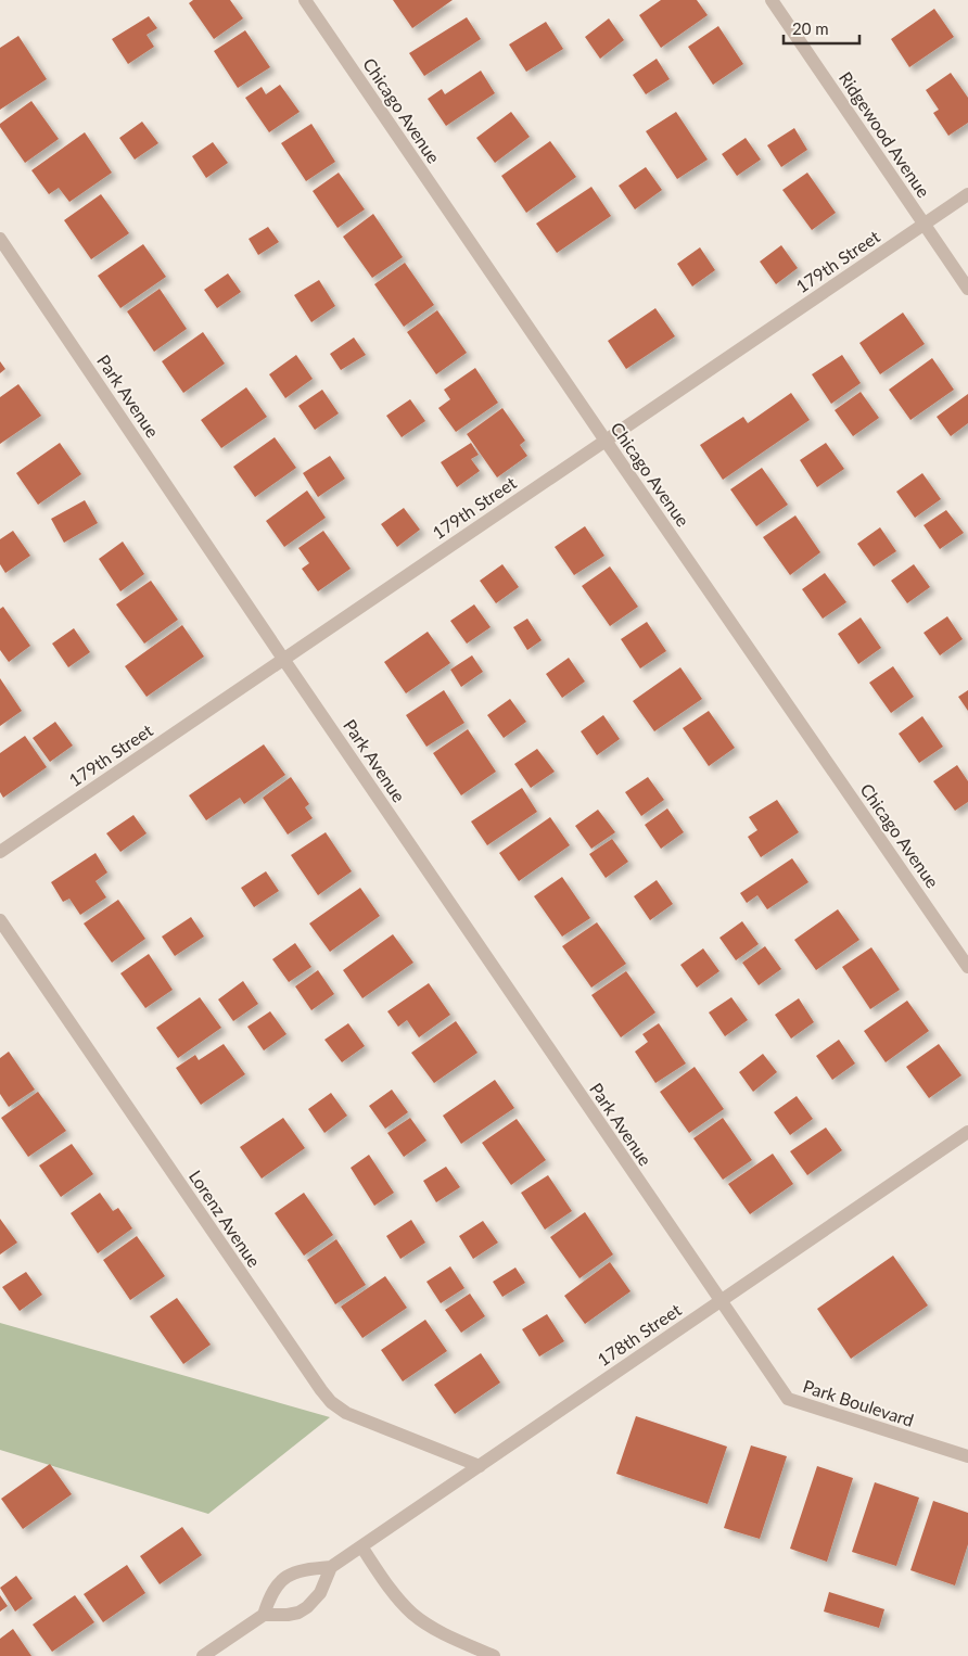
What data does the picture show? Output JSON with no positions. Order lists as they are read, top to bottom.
{
  "streets": {
    "street": [
      "Chicago Avenue",
      "Ridgewood Avenue",
      "179th Street",
      "Park Avenue",
      "Lorenz Avenue",
      "178th Street",
      "Park Boulevard"
    ]
  },
  "crossings": [
    ["Chicago Avenue", "179th Street"],
    ["Ridgewood Avenue", "179th Street"],
    ["179th Street", "Park Avenue"],
    ["Park Avenue", "178th Street"],
    ["Park Avenue", "Park Boulevard"],
    ["Lorenz Avenue", "178th Street"],
    ["178th Street", "Park Boulevard"]
  ],
  "scale_bar": "20 m"
}
